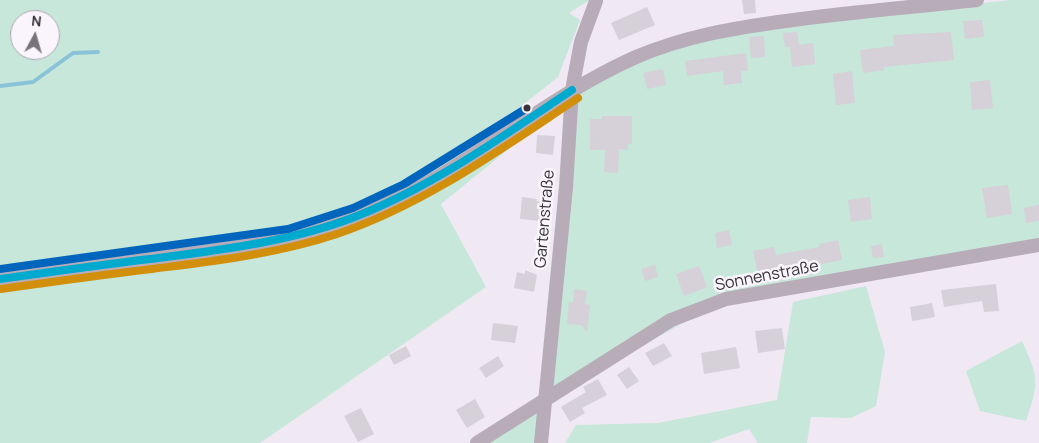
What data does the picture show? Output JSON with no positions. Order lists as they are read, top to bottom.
{
  "streets": {
    "street": ["Gartenstraße", "Sonnenstraße"]
  },
  "crossings": [
    ["Gartenstraße", "Sonnenstraße"]
  ],
  "north": "top"
}
